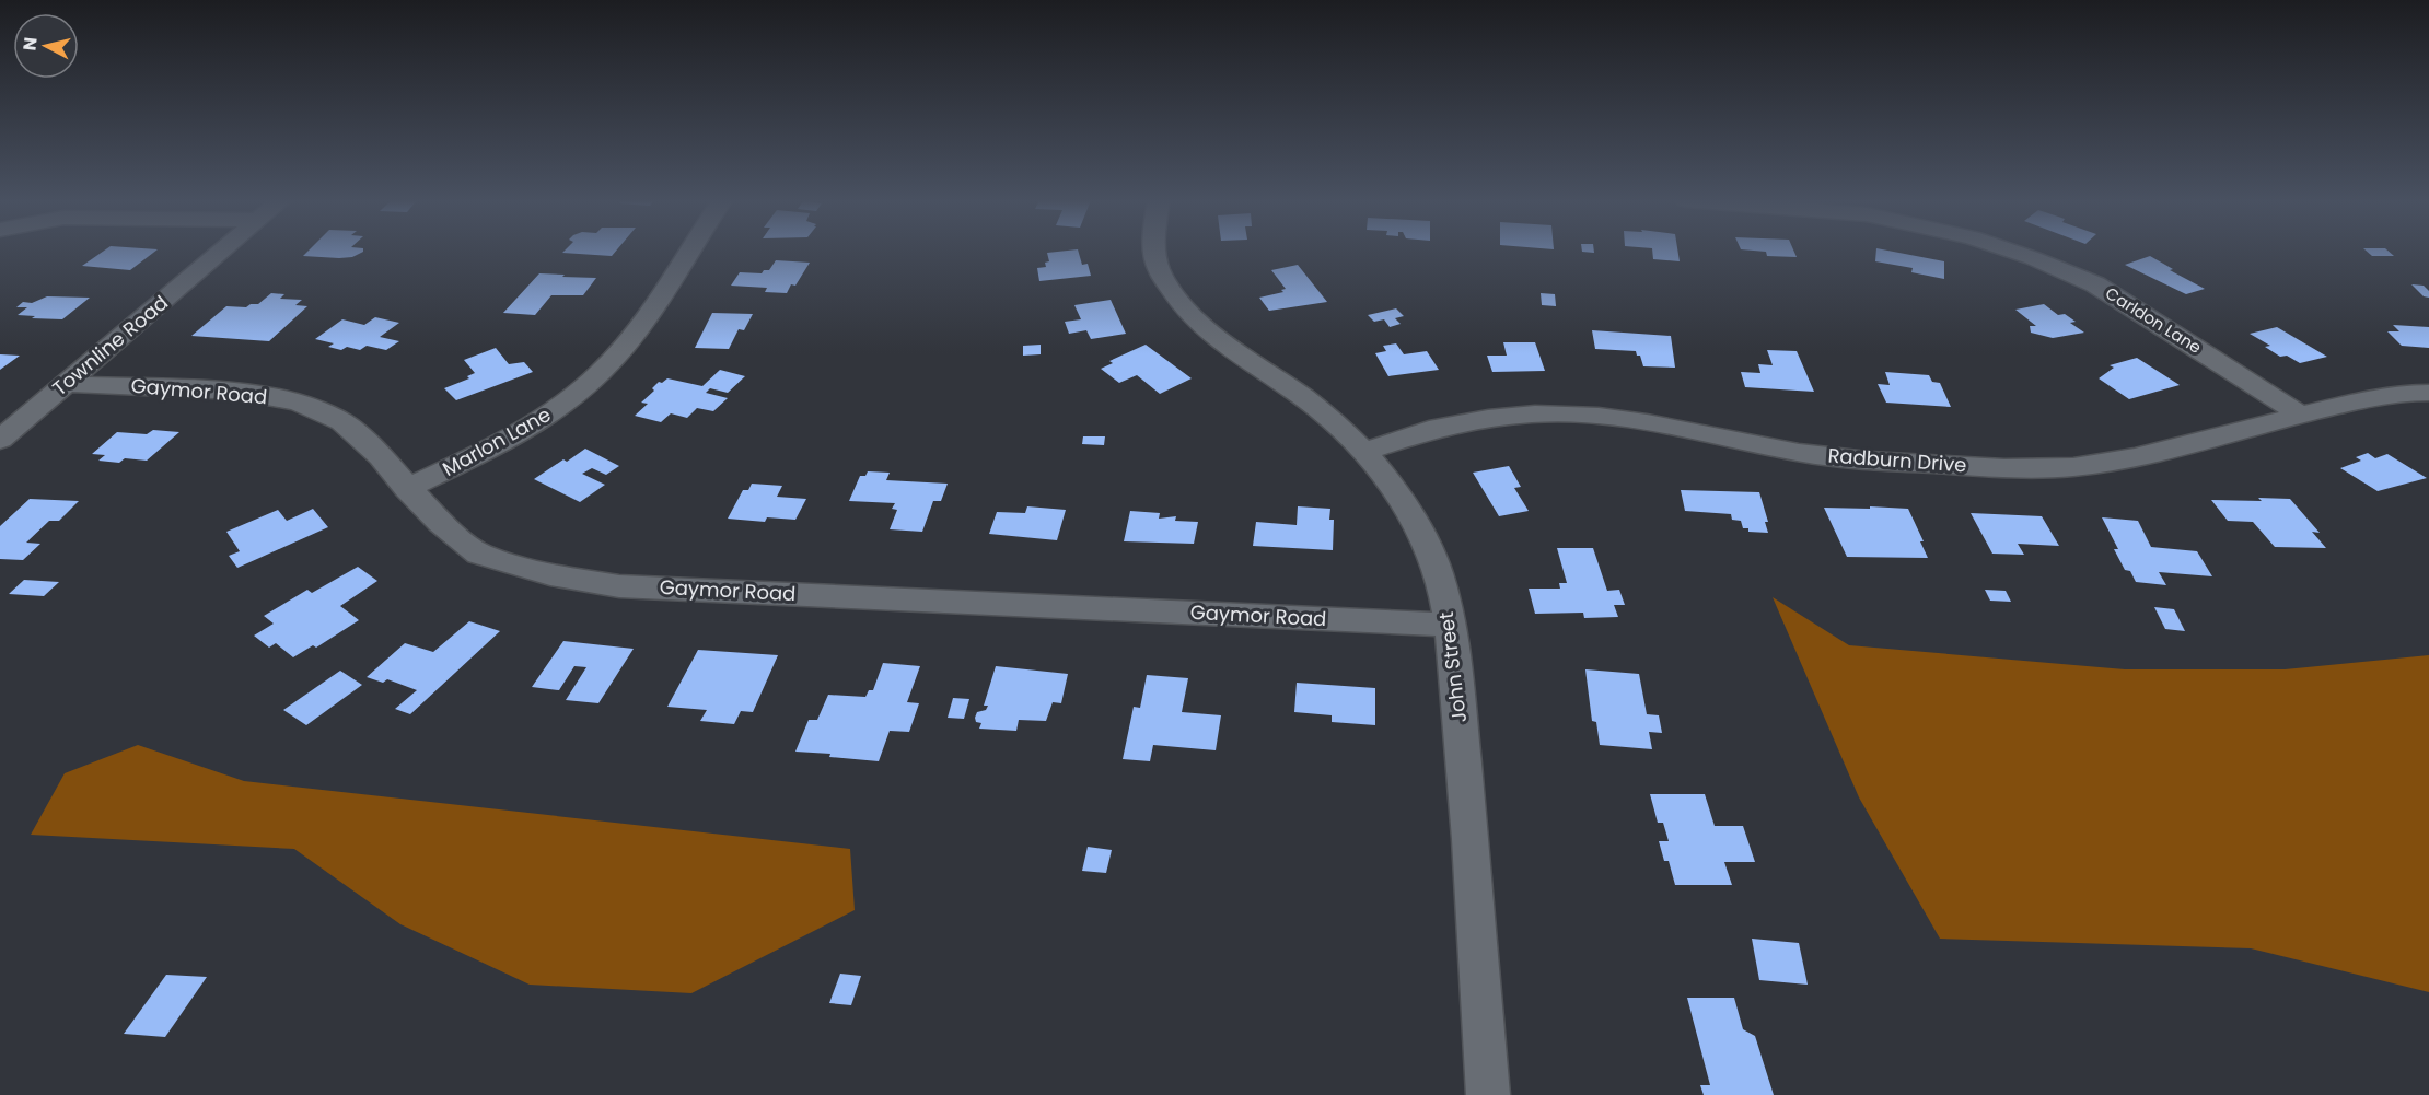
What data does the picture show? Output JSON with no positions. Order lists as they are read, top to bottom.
{
  "streets": {
    "street": [
      "Carldon Lane",
      "Townline Road",
      "Gaymor Road",
      "Marlon Lane",
      "Radburn Drive",
      "John Street"
    ]
  },
  "crossings": [
    ["Carldon Lane", "Radburn Drive"],
    ["Townline Road", "Gaymor Road"],
    ["Gaymor Road", "Marlon Lane"],
    ["Gaymor Road", "John Street"],
    ["Radburn Drive", "John Street"]
  ],
  "north": "left"
}
